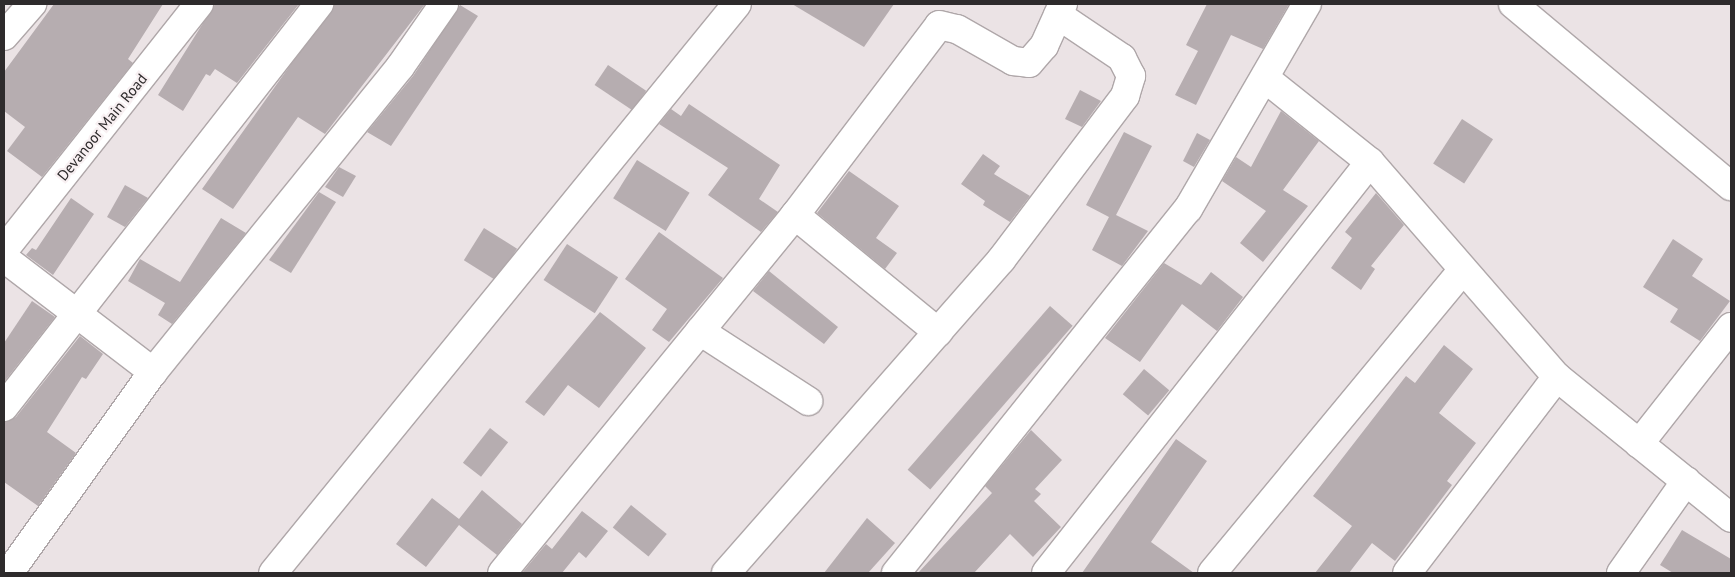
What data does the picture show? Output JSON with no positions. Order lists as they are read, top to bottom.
{
  "streets": {
    "street": ["Devanoor Main Road"]
  }
}
